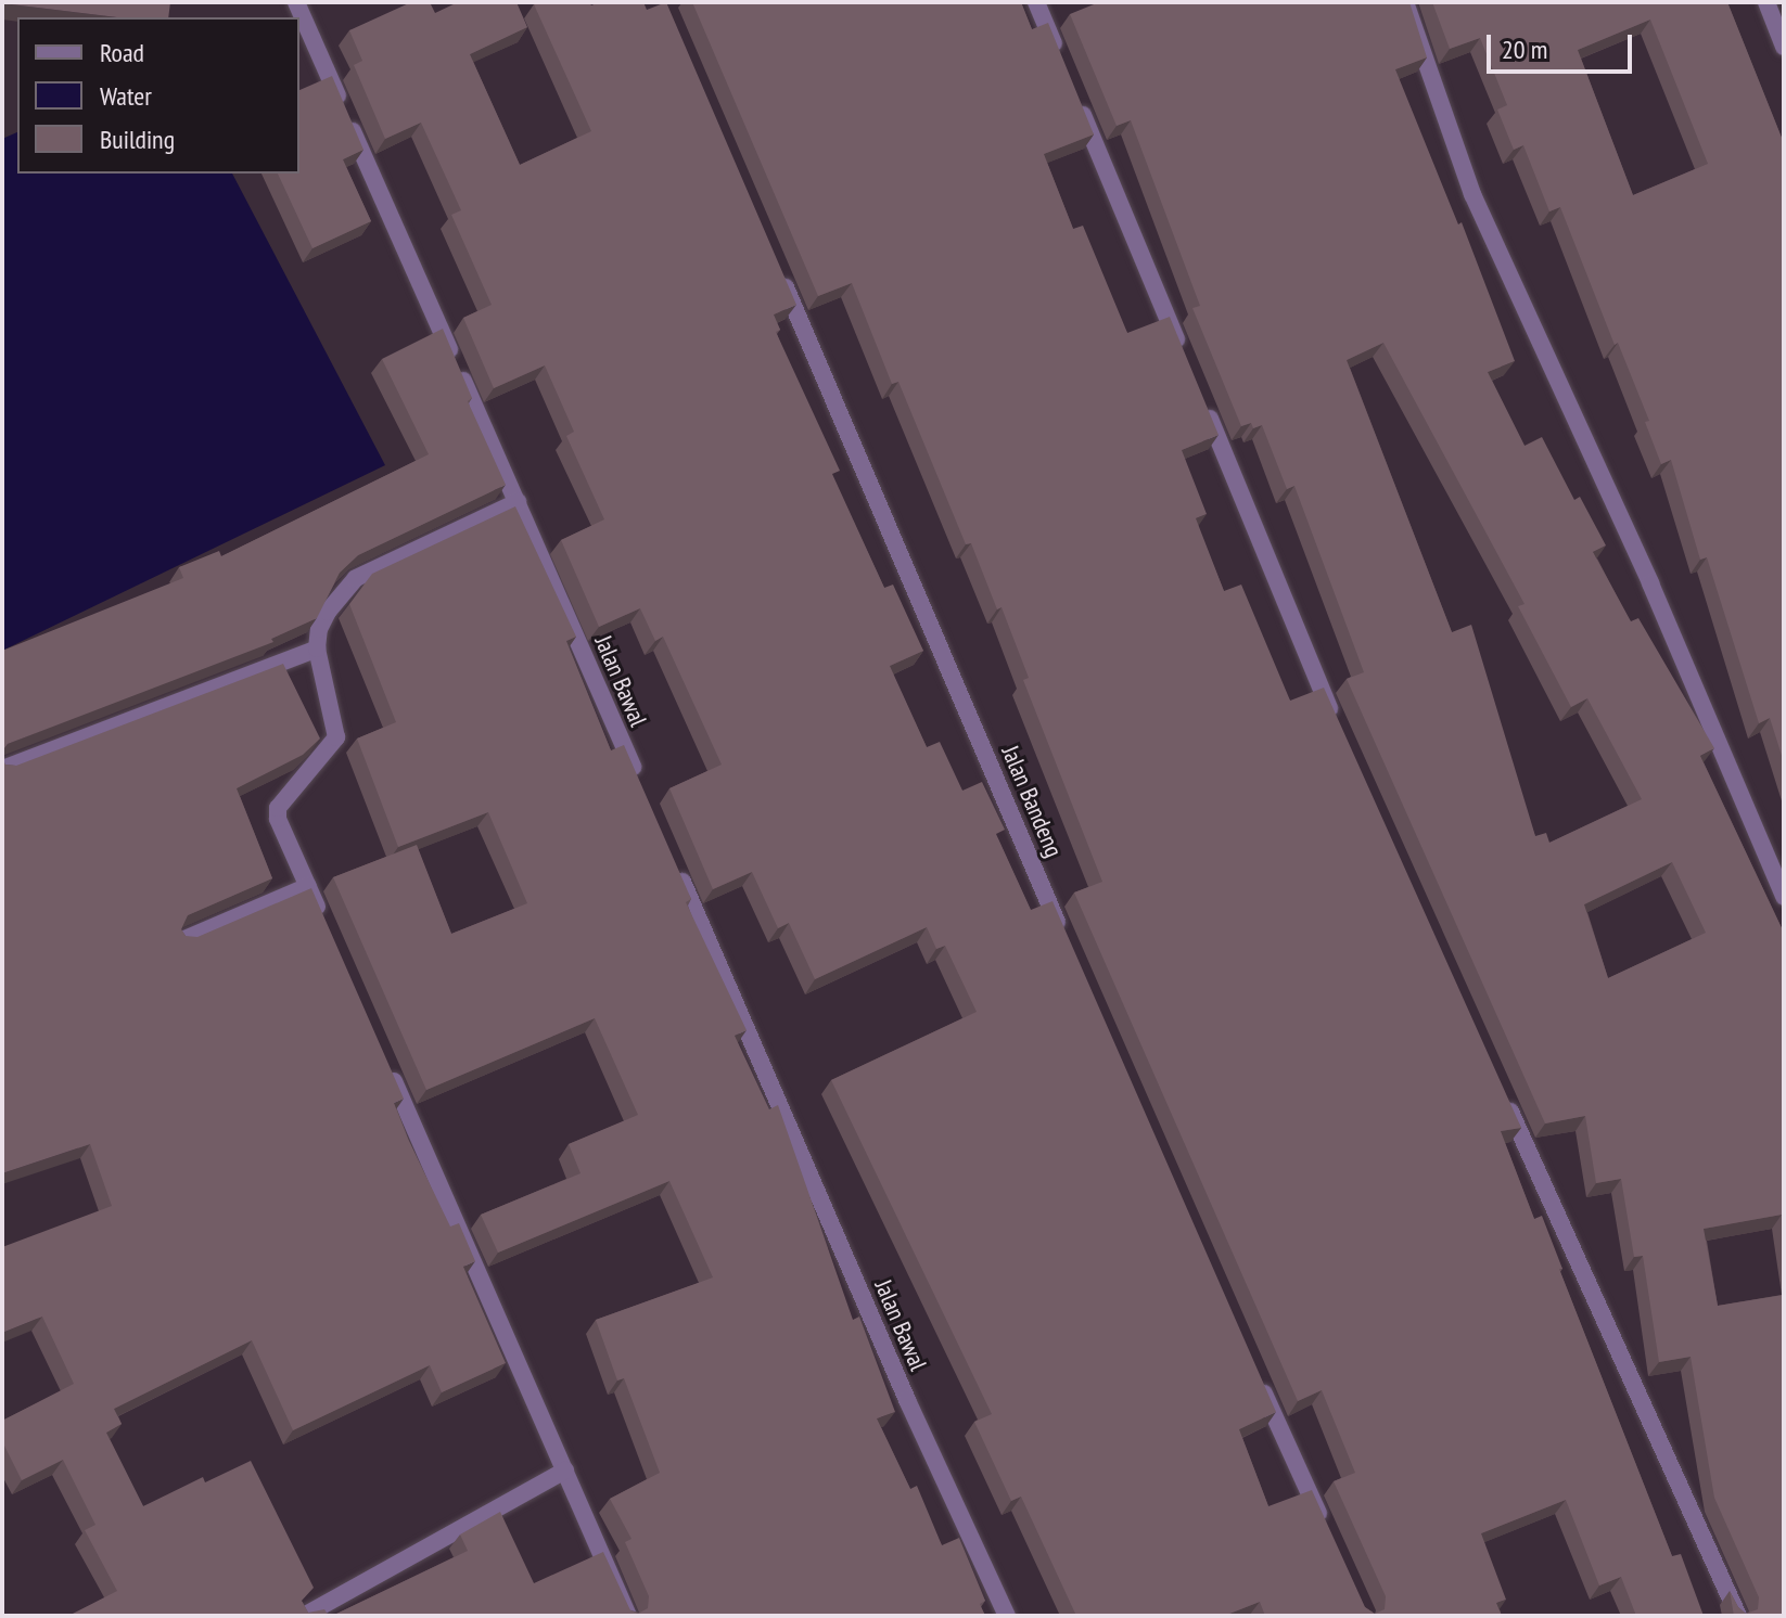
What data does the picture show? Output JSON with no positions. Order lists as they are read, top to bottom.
{
  "streets": {
    "street": ["Jalan Bawal", "Jalan Bandeng"]
  },
  "legend": ["Road", "Water", "Building"],
  "scale_bar": "20 m"
}
